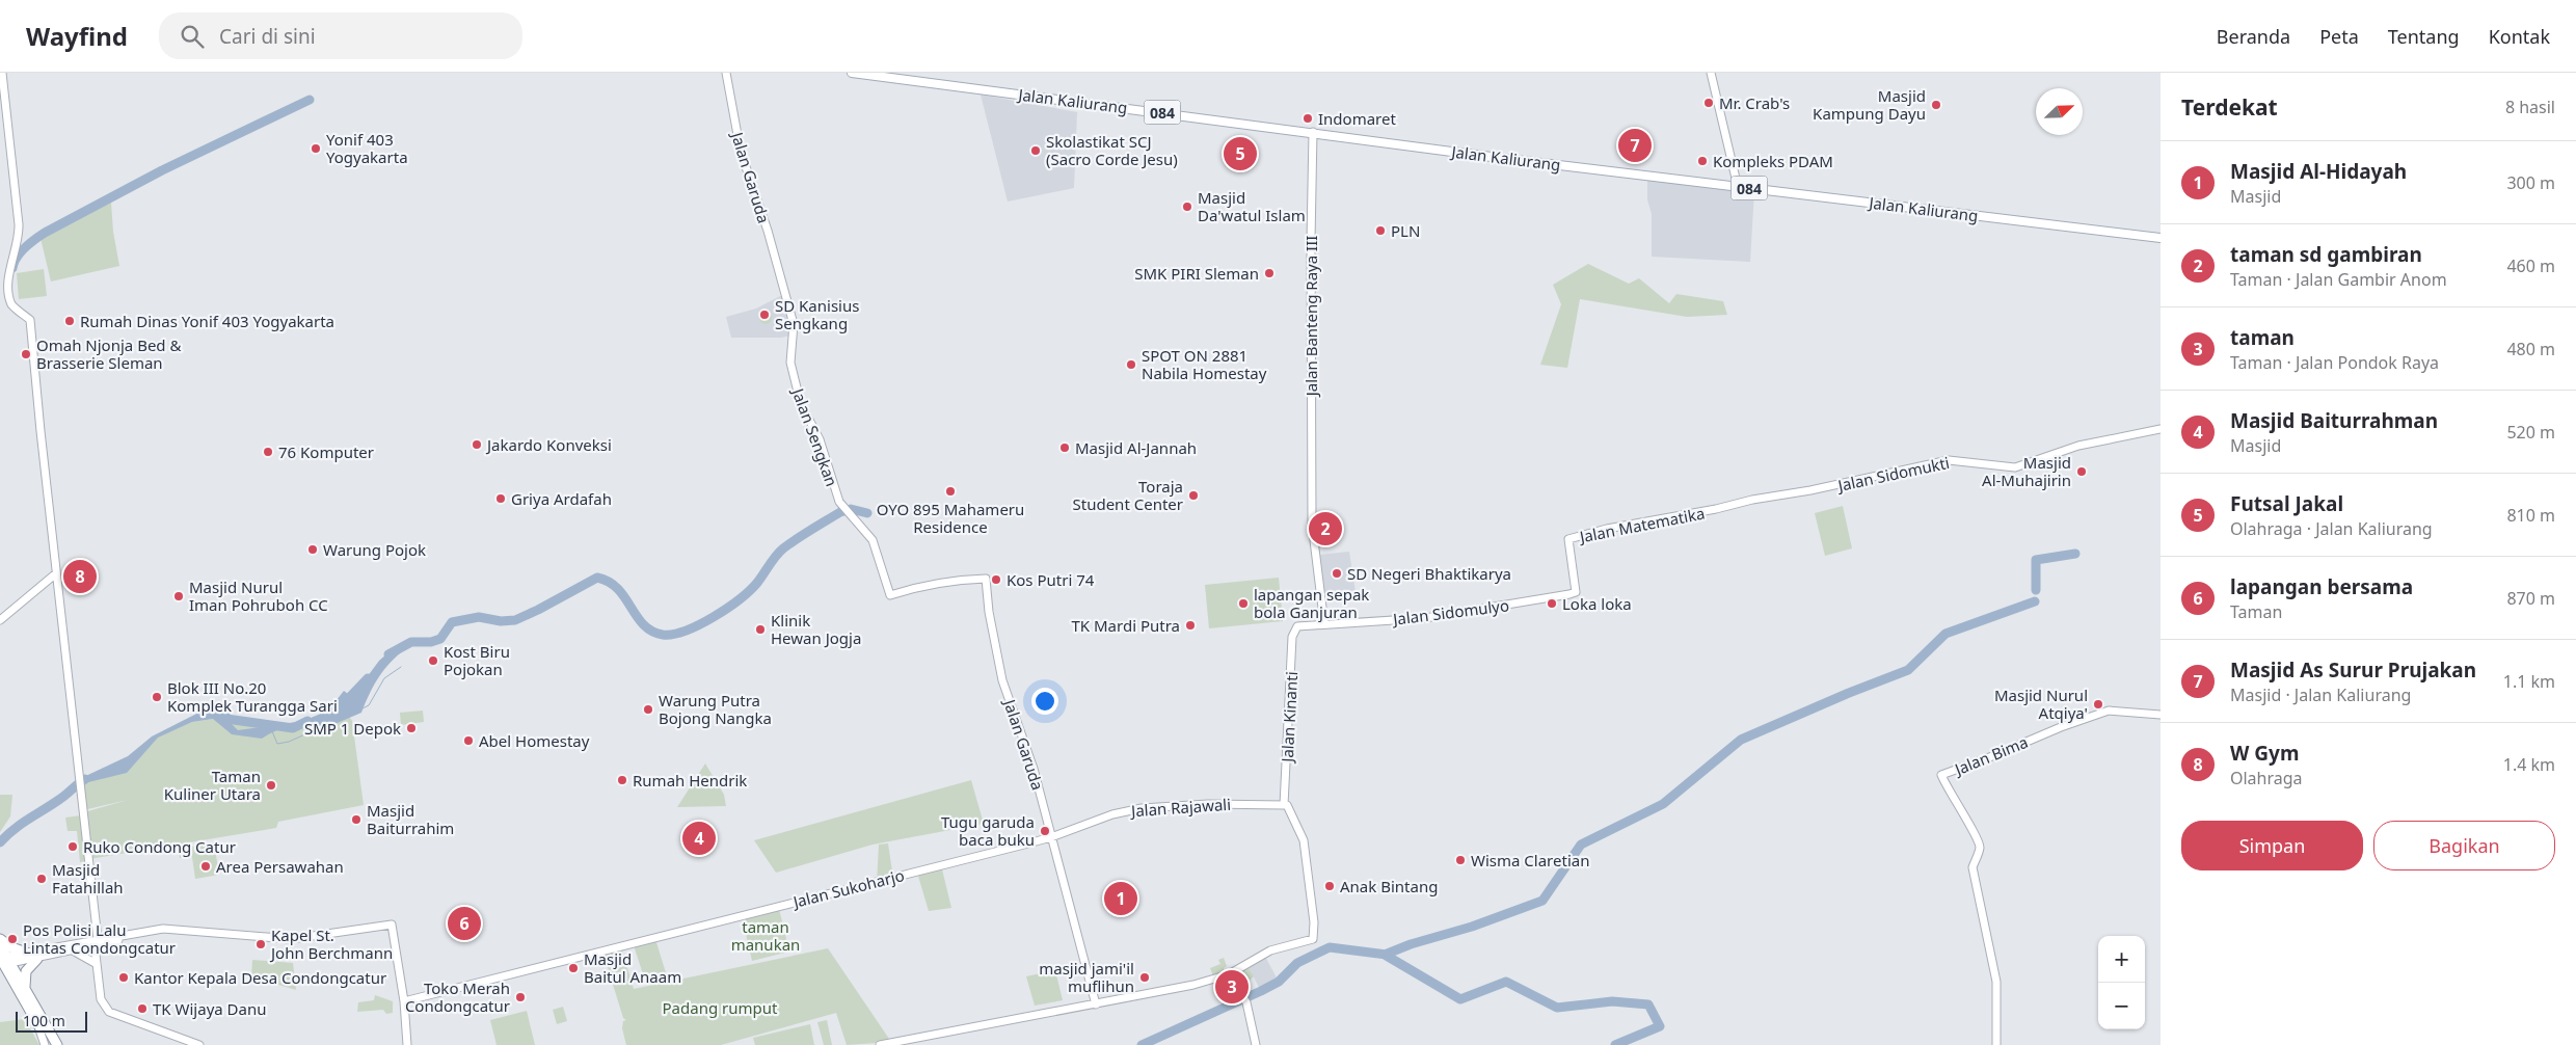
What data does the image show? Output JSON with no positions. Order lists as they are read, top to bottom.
{
  "streets": {
    "main road": [
      "Jalan Kaliurang",
      "084",
      "Jalan Garuda",
      "Jalan Banteng Raya III",
      "Jalan Sengkan",
      "Jalan Sidomukti",
      "Jalan Matematika",
      "Jalan Sidomulyo",
      "Jalan Kinanti",
      "Jalan Bima",
      "Jalan Rajawali",
      "Jalan Sukoharjo"
    ]
  },
  "crossings": [
    ["Jalan Kaliurang", "Jalan Banteng Raya III"],
    ["Jalan Garuda", "Jalan Sengkan"],
    ["Jalan Garuda", "Jalan Rajawali"],
    ["Jalan Garuda", "Jalan Sukoharjo"],
    ["Jalan Banteng Raya III", "Jalan Sidomulyo"],
    ["Jalan Sidomukti", "Jalan Matematika"],
    ["Jalan Matematika", "Jalan Sidomulyo"],
    ["Jalan Sidomulyo", "Jalan Kinanti"],
    ["Jalan Kinanti", "Jalan Rajawali"],
    ["Jalan Rajawali", "Jalan Sukoharjo"]
  ],
  "parks": ["taman manukan", "Padang rumput"],
  "places": [
    "Mr. Crab's",
    "Masjid Kampung Dayu",
    "Indomaret",
    "Yonif 403 Yogyakarta",
    "Skolastikat SCJ (Sacro Corde Jesu)",
    "Kompleks PDAM",
    "Masjid Da'watul Islam",
    "PLN",
    "SMK PIRI Sleman",
    "SD Kanisius Sengkang",
    "Rumah Dinas Yonif 403 Yogyakarta",
    "Omah Njonja Bed & Brasserie Sleman",
    "SPOT ON 2881 Nabila Homestay",
    "Jakardo Konveksi",
    "Masjid Al-Jannah",
    "76 Komputer",
    "Masjid Al-Muhajirin",
    "OYO 895 Mahameru Residence",
    "Toraja Student Center",
    "Griya Ardafah",
    "Warung Pojok",
    "SD Negeri Bhaktikarya",
    "Kos Putri 74",
    "Masjid Nurul Iman Pohruboh CC",
    "lapangan sepak bola Ganjuran",
    "Loka loka",
    "TK Mardi Putra",
    "Klinik Hewan Jogja",
    "Kost Biru Pojokan",
    "Blok III No.20 Komplek Turangga Sari",
    "Masjid Nurul Atqiya'",
    "Warung Putra Bojong Nangka",
    "SMP 1 Depok",
    "Abel Homestay",
    "Rumah Hendrik",
    "Taman Kuliner Utara",
    "Masjid Baiturrahim",
    "Tugu garuda baca buku",
    "Ruko Condong Catur",
    "Wisma Claretian",
    "Area Persawahan",
    "Masjid Fatahillah",
    "Anak Bintang",
    "Pos Polisi Lalu Lintas Condongcatur",
    "Kapel St. John Berchmann",
    "Masjid Baitul Anaam",
    "Kantor Kepala Desa Condongcatur",
    "masjid jami'il muflihun",
    "Toko Merah Condongcatur",
    "TK Wijaya Danu"
  ],
  "scale_bar": "100 m",
  "north": "top right",
  "page": {
    "header": "Wayfind",
    "search": "Cari di sini",
    "nav": [
      "Beranda",
      "Peta",
      "Tentang",
      "Kontak"
    ],
    "heading": ["Terdekat", "8 hasil"],
    "pins": [
      "7",
      "5",
      "2",
      "8",
      "4",
      "1",
      "6",
      "3"
    ],
    "list": [
      {
        "mark": "1",
        "name": "Masjid Al-Hidayah",
        "note": "Masjid",
        "value": "300 m"
      },
      {
        "mark": "2",
        "name": "taman sd gambiran",
        "note": "Taman · Jalan Gambir Anom",
        "value": "460 m"
      },
      {
        "mark": "3",
        "name": "taman",
        "note": "Taman · Jalan Pondok Raya",
        "value": "480 m"
      },
      {
        "mark": "4",
        "name": "Masjid Baiturrahman",
        "note": "Masjid",
        "value": "520 m"
      },
      {
        "mark": "5",
        "name": "Futsal Jakal",
        "note": "Olahraga · Jalan Kaliurang",
        "value": "810 m"
      },
      {
        "mark": "6",
        "name": "lapangan bersama",
        "note": "Taman",
        "value": "870 m"
      },
      {
        "mark": "7",
        "name": "Masjid As Surur Prujakan",
        "note": "Masjid · Jalan Kaliurang",
        "value": "1.1 km"
      },
      {
        "mark": "8",
        "name": "W Gym",
        "note": "Olahraga",
        "value": "1.4 km"
      }
    ],
    "buttons": ["Simpan", "Bagikan"],
    "map_buttons": ["+", "−"],
    "scale": "100 m"
  }
}
